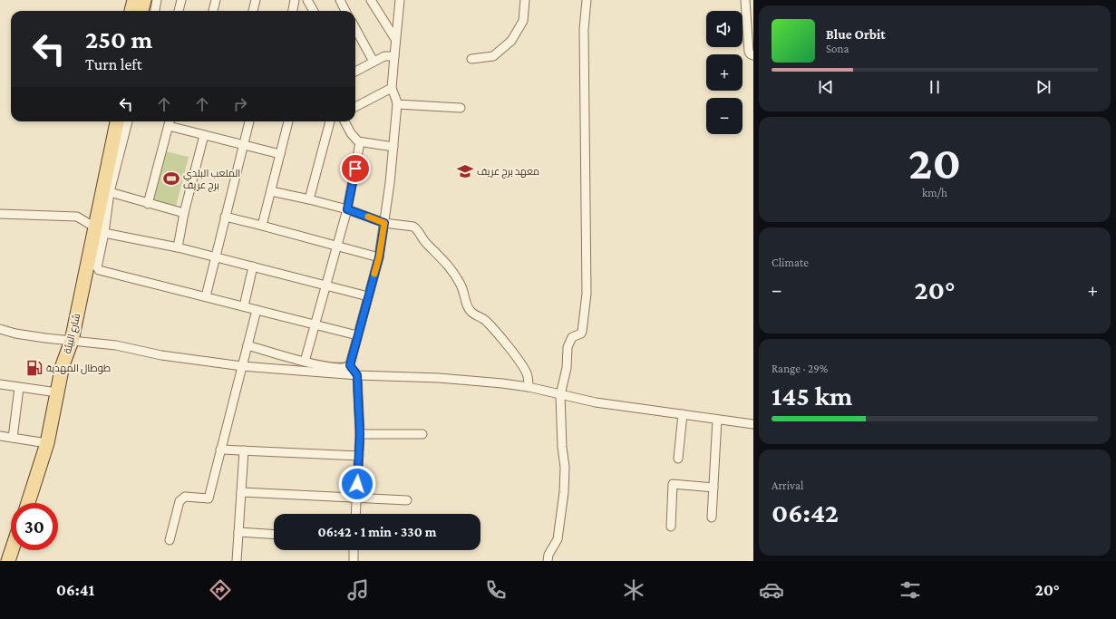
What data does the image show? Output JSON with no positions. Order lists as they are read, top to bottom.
{
  "streets": {
    "main road": ["شارع البيئة"]
  },
  "places": {
    "school or university": ["معهد برج عريف"],
    "sports": ["الملعب البلدي برج عريف"],
    "fuel station": ["طوطال المهدية"]
  },
  "page": {
    "map_buttons": ["+", "−"],
    "turn": ["250 m", "Turn left"],
    "song": ["Blue Orbit", "Sona"],
    "tile": [
      ["20", "km/h"],
      "Climate",
      ["Range · 29%", "145 km"],
      ["Arrival", "06:42"]
    ],
    "heat": ["−", "20°", "+"],
    "limit": "30",
    "trip": "06:42 · 1 min · 330 m",
    "tabs": ["06:41", "20°"]
  }
}
